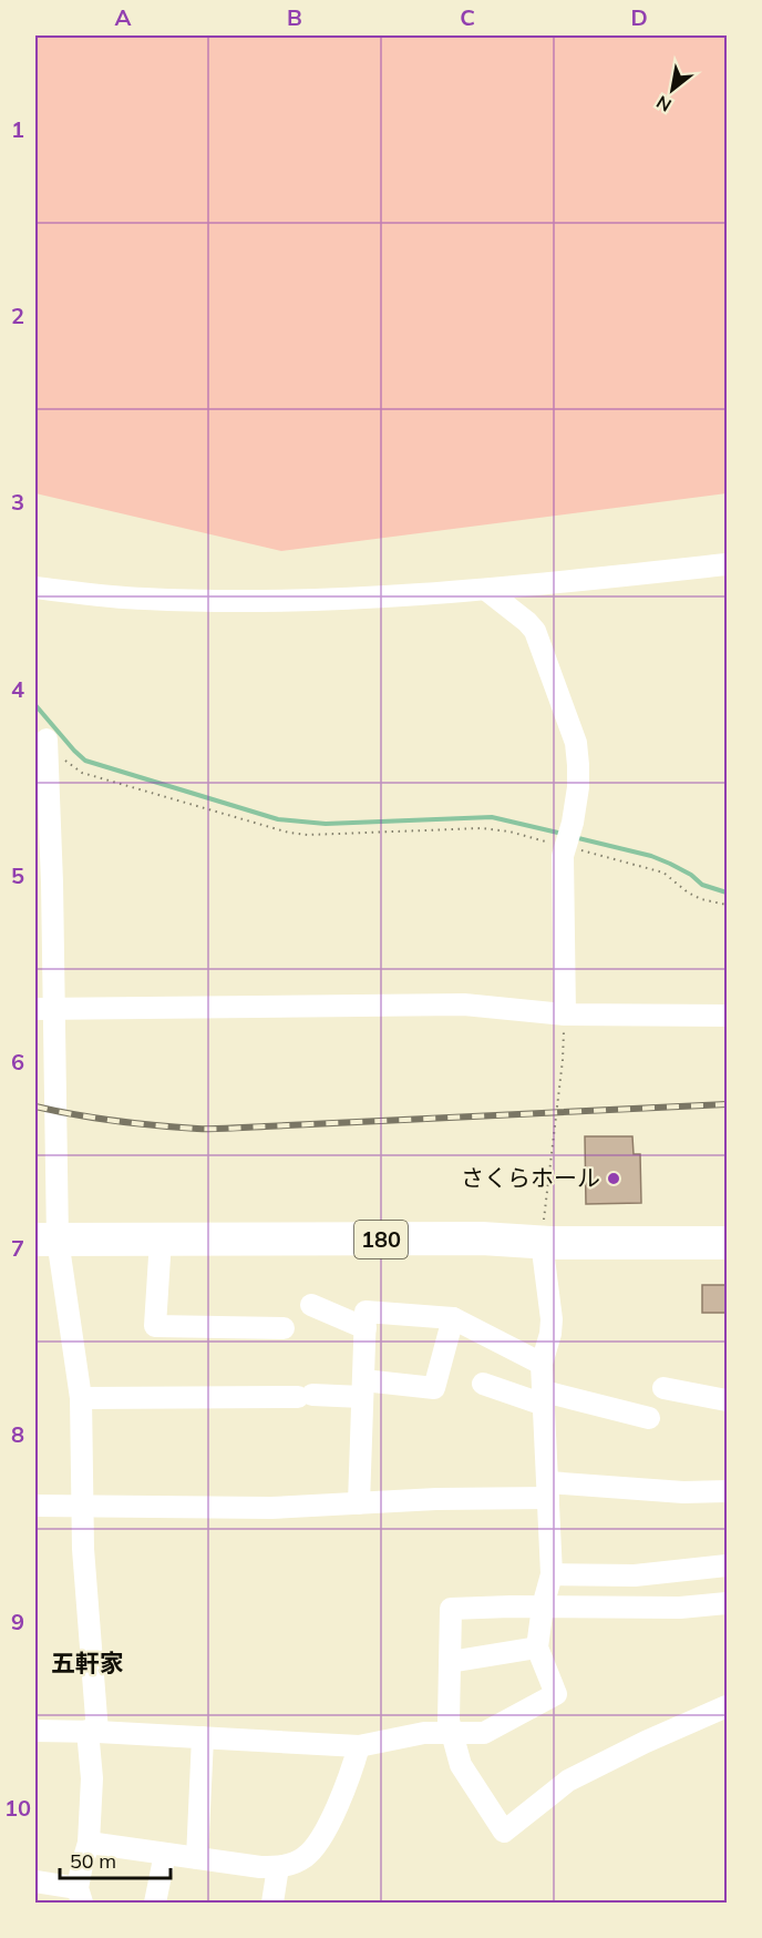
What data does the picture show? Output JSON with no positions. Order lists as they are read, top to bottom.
{
  "streets": {
    "highway": ["180"]
  },
  "districts": ["五軒家"],
  "places": ["さくらホール"],
  "scale_bar": "50 m",
  "north": "bottom left",
  "grid": {
    "columns": [
      "A",
      "B",
      "C",
      "D"
    ],
    "rows": [
      "1",
      "2",
      "3",
      "4",
      "5",
      "6",
      "7",
      "8",
      "9",
      "10"
    ]
  }
}
